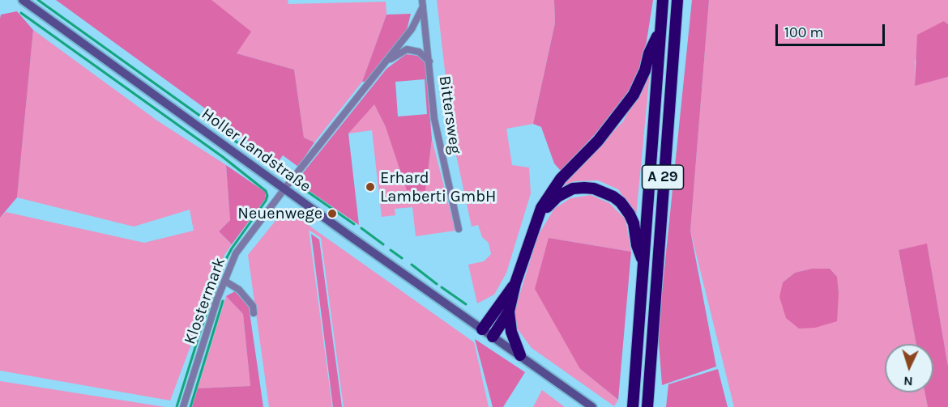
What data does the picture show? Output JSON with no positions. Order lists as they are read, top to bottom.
{
  "streets": {
    "highway": ["A 29"],
    "main road": ["Holler Landstraße"],
    "street": ["Bittersweg", "Klostermark"]
  },
  "crossings": [
    ["Bittersweg", "Holler Landstraße"],
    ["Bittersweg", "Klostermark"],
    ["Holler Landstraße", "Klostermark"]
  ],
  "places": ["Erhard Lamberti GmbH", "Neuenwege"],
  "scale_bar": "100 m",
  "north": "bottom"
}
